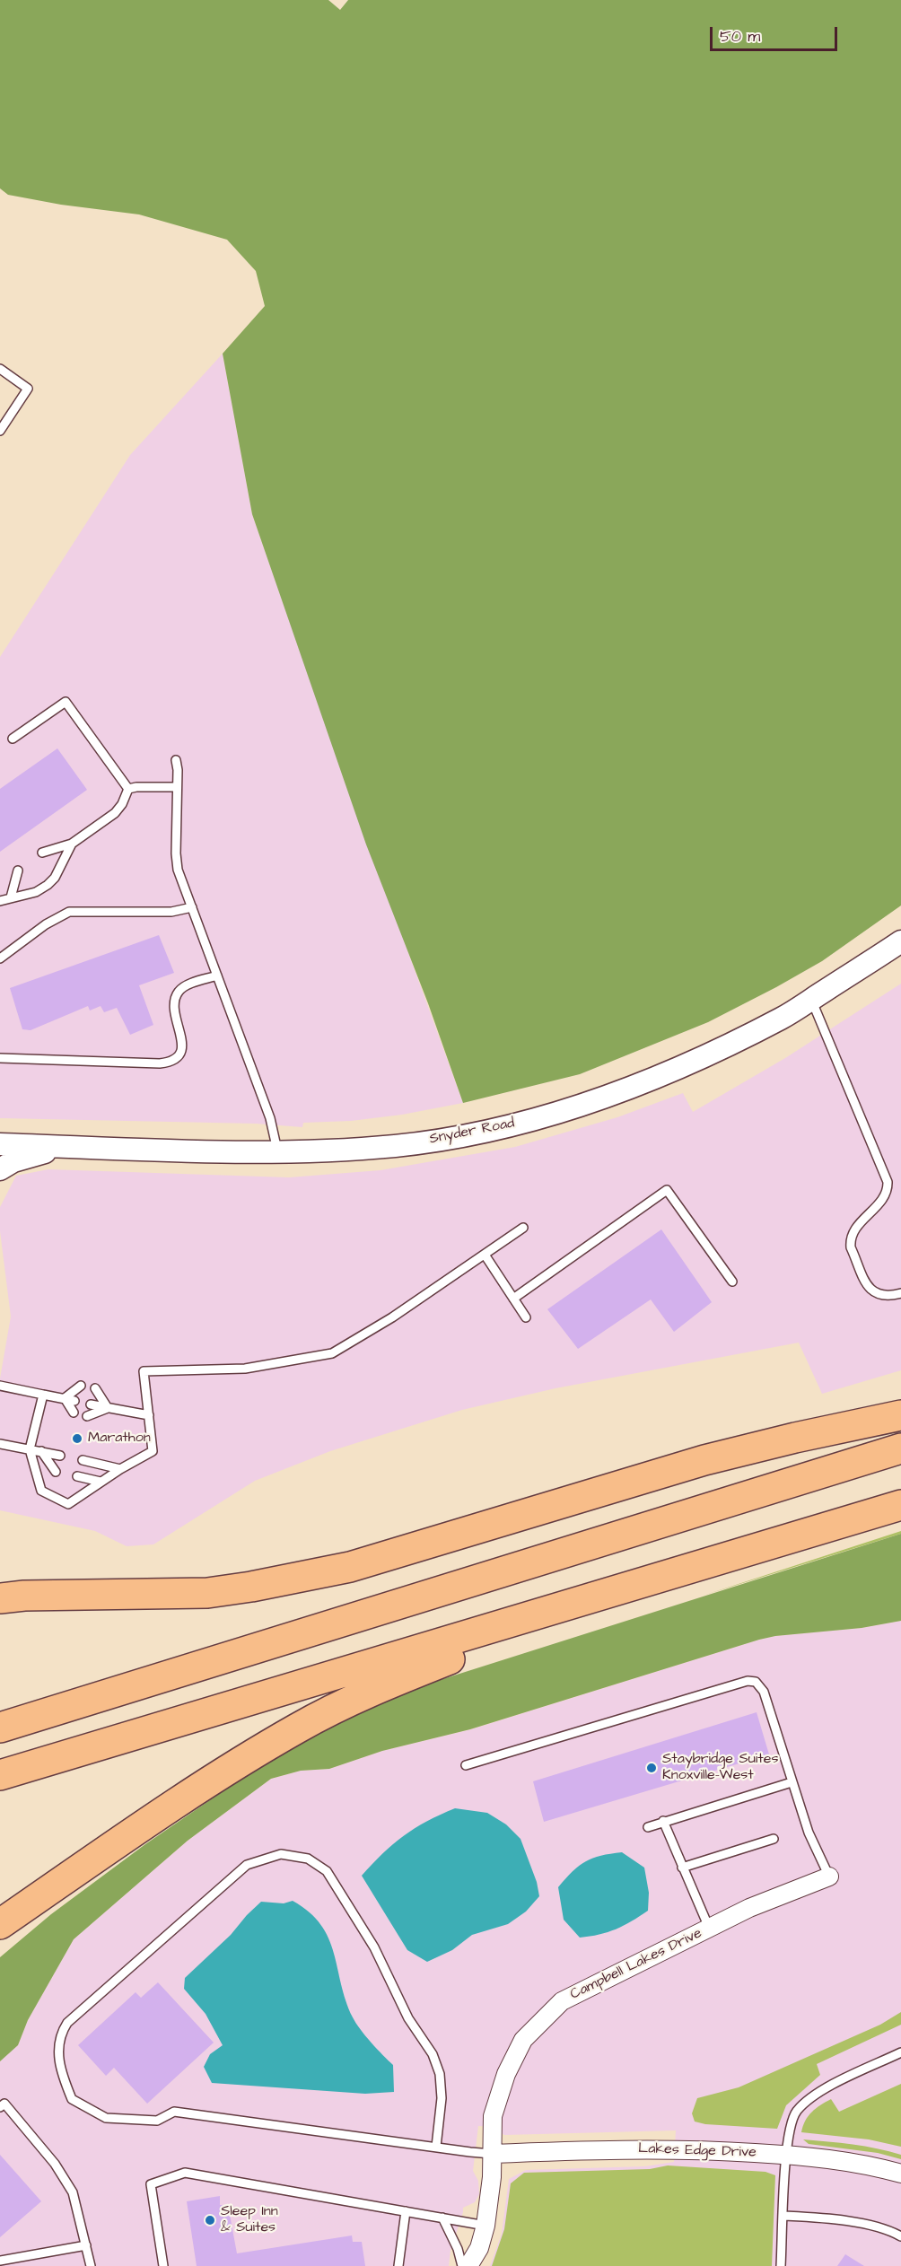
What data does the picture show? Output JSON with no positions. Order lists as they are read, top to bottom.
{
  "streets": {
    "street": ["Snyder Road", "Campbell Lakes Drive", "Lakes Edge Drive"]
  },
  "crossings": [
    ["Campbell Lakes Drive", "Lakes Edge Drive"]
  ],
  "places": ["Marathon", "Staybridge Suites Knoxville-West", "Sleep Inn & Suites"],
  "scale_bar": "50 m"
}
